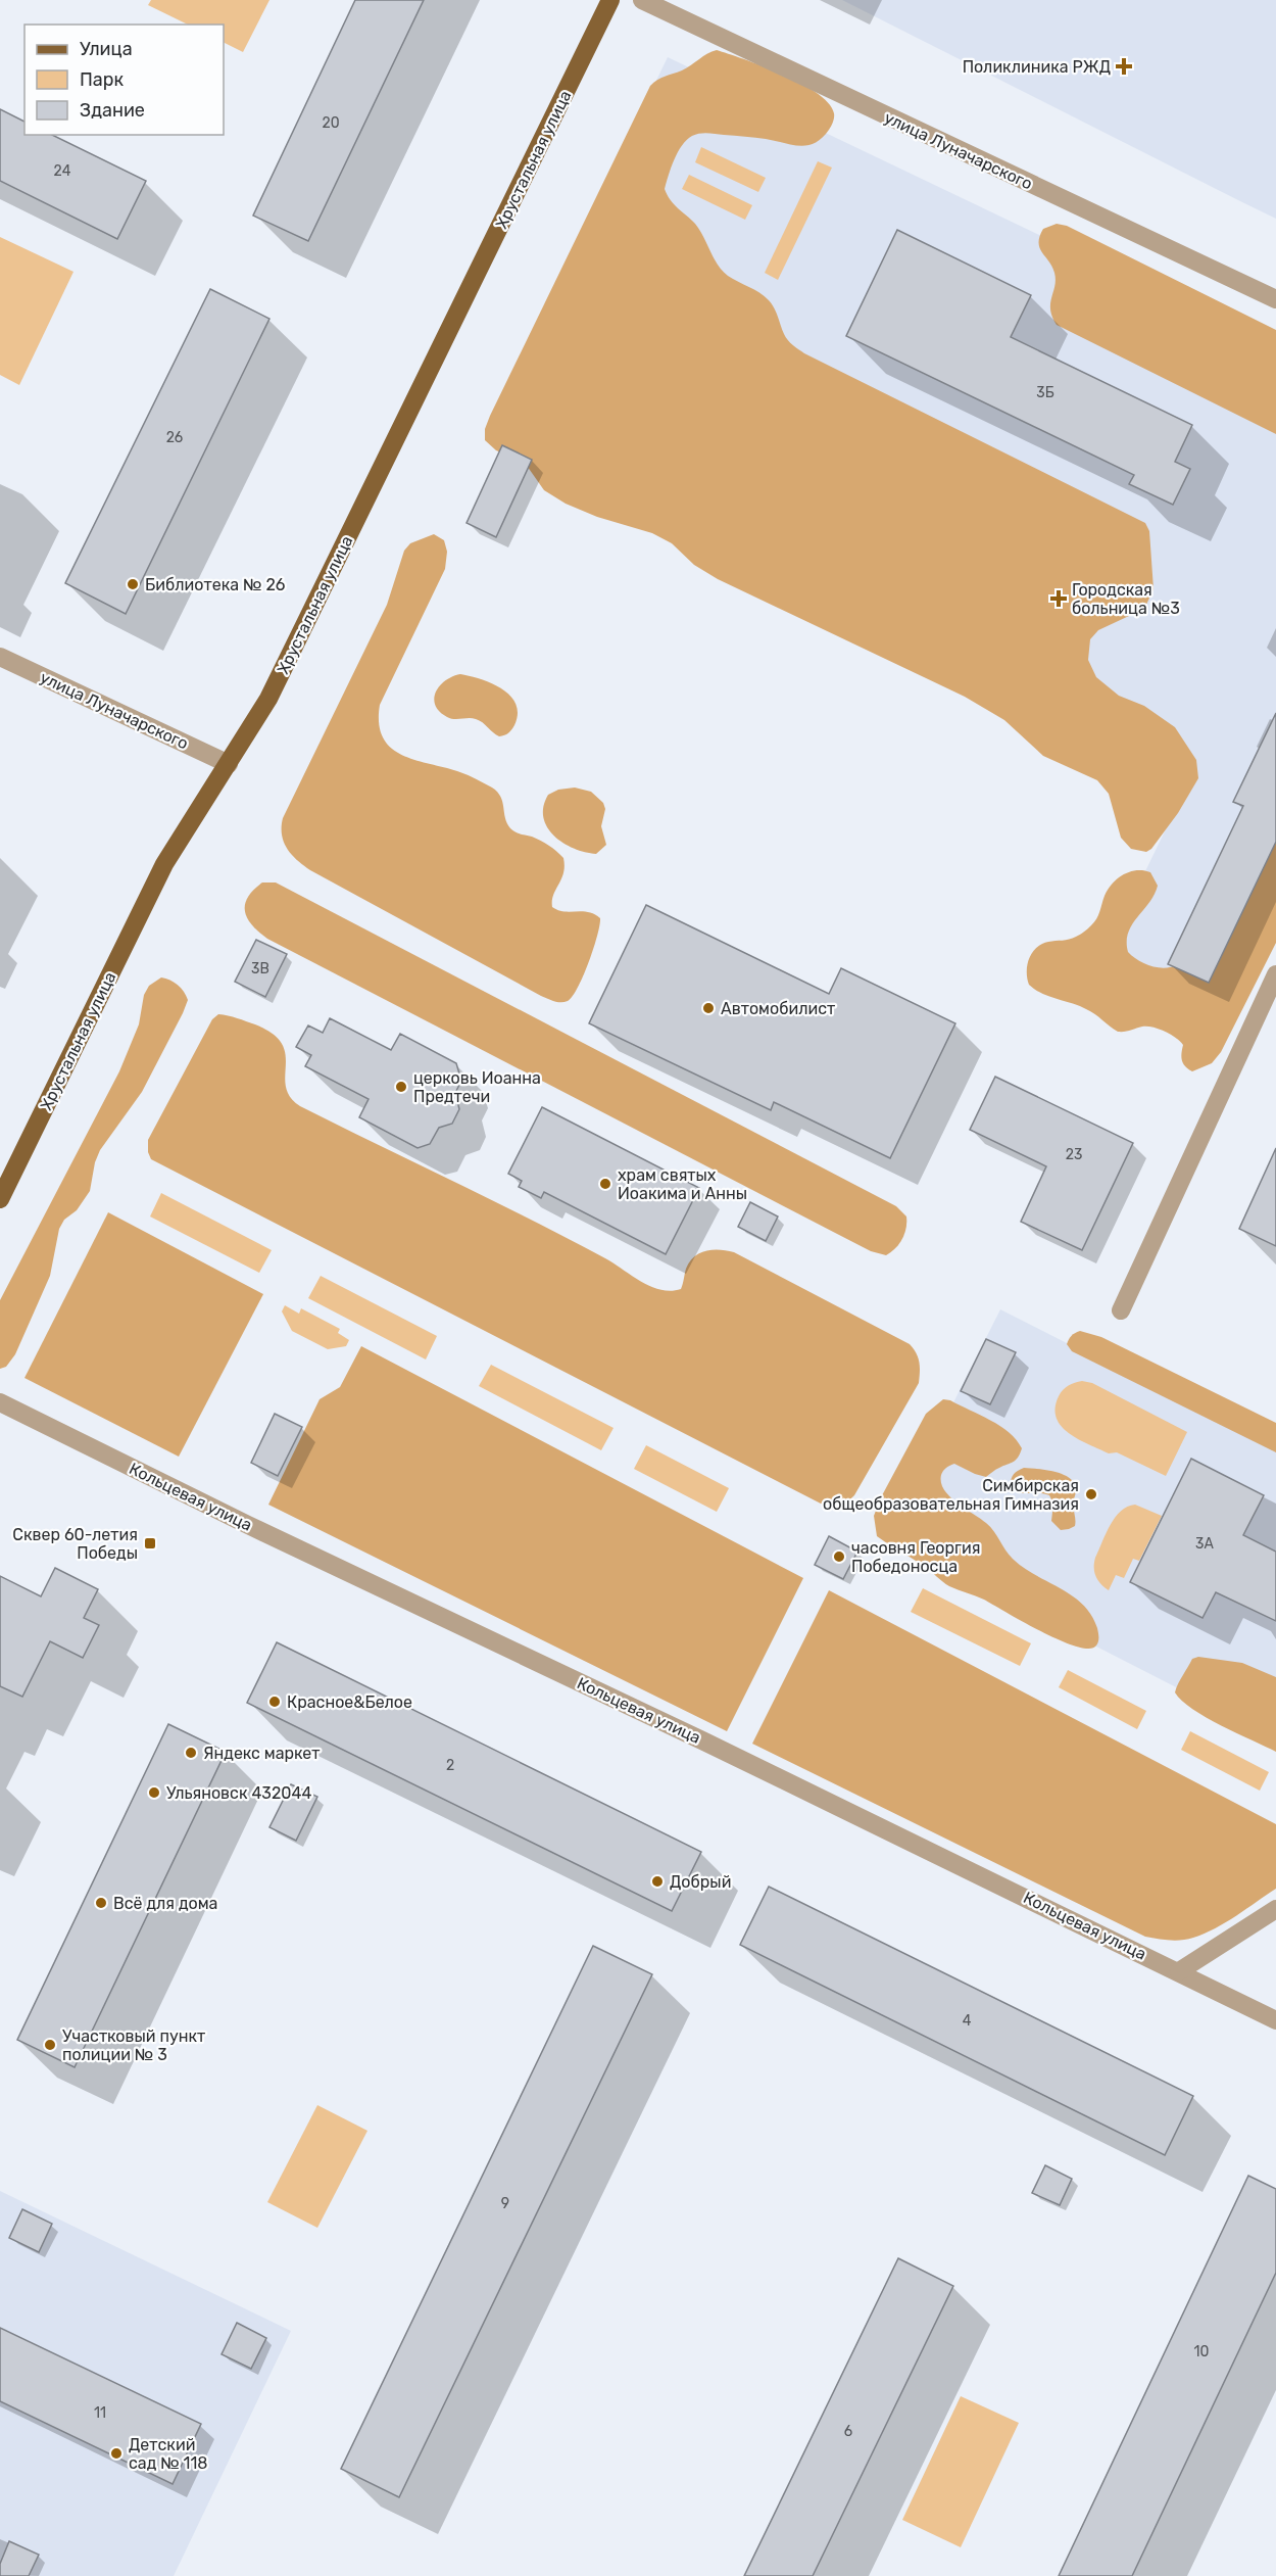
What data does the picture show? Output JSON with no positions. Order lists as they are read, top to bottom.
{
  "streets": {
    "main road": ["Хрустальная улица"],
    "street": ["улица Луначарского", "Кольцевая улица"]
  },
  "crossings": [
    ["улица Луначарского", "Хрустальная улица"]
  ],
  "places": {
    "health": ["Поликлиника РЖД", "Городская больница №3"],
    "other": [
      "Библиотека № 26",
      "Автомобилист",
      "церковь Иоанна Предтечи",
      "храм святых Иоакима и Анны",
      "Симбирская общеобразовательная Гимназия",
      "часовня Георгия Победоносца",
      "Красное&Белое",
      "Яндекс маркет",
      "Ульяновск 432044",
      "Добрый",
      "Всё для дома",
      "Участковый пункт полиции № 3",
      "Детский сад № 118"
    ],
    "transit": ["Сквер 60-летия Победы"]
  },
  "house_numbers": [
    "20",
    "24",
    "3Б",
    "26",
    "3В",
    "23",
    "3А",
    "2",
    "4",
    "9",
    "10",
    "11",
    "6"
  ],
  "legend": ["Улица", "Парк", "Здание"]
}
